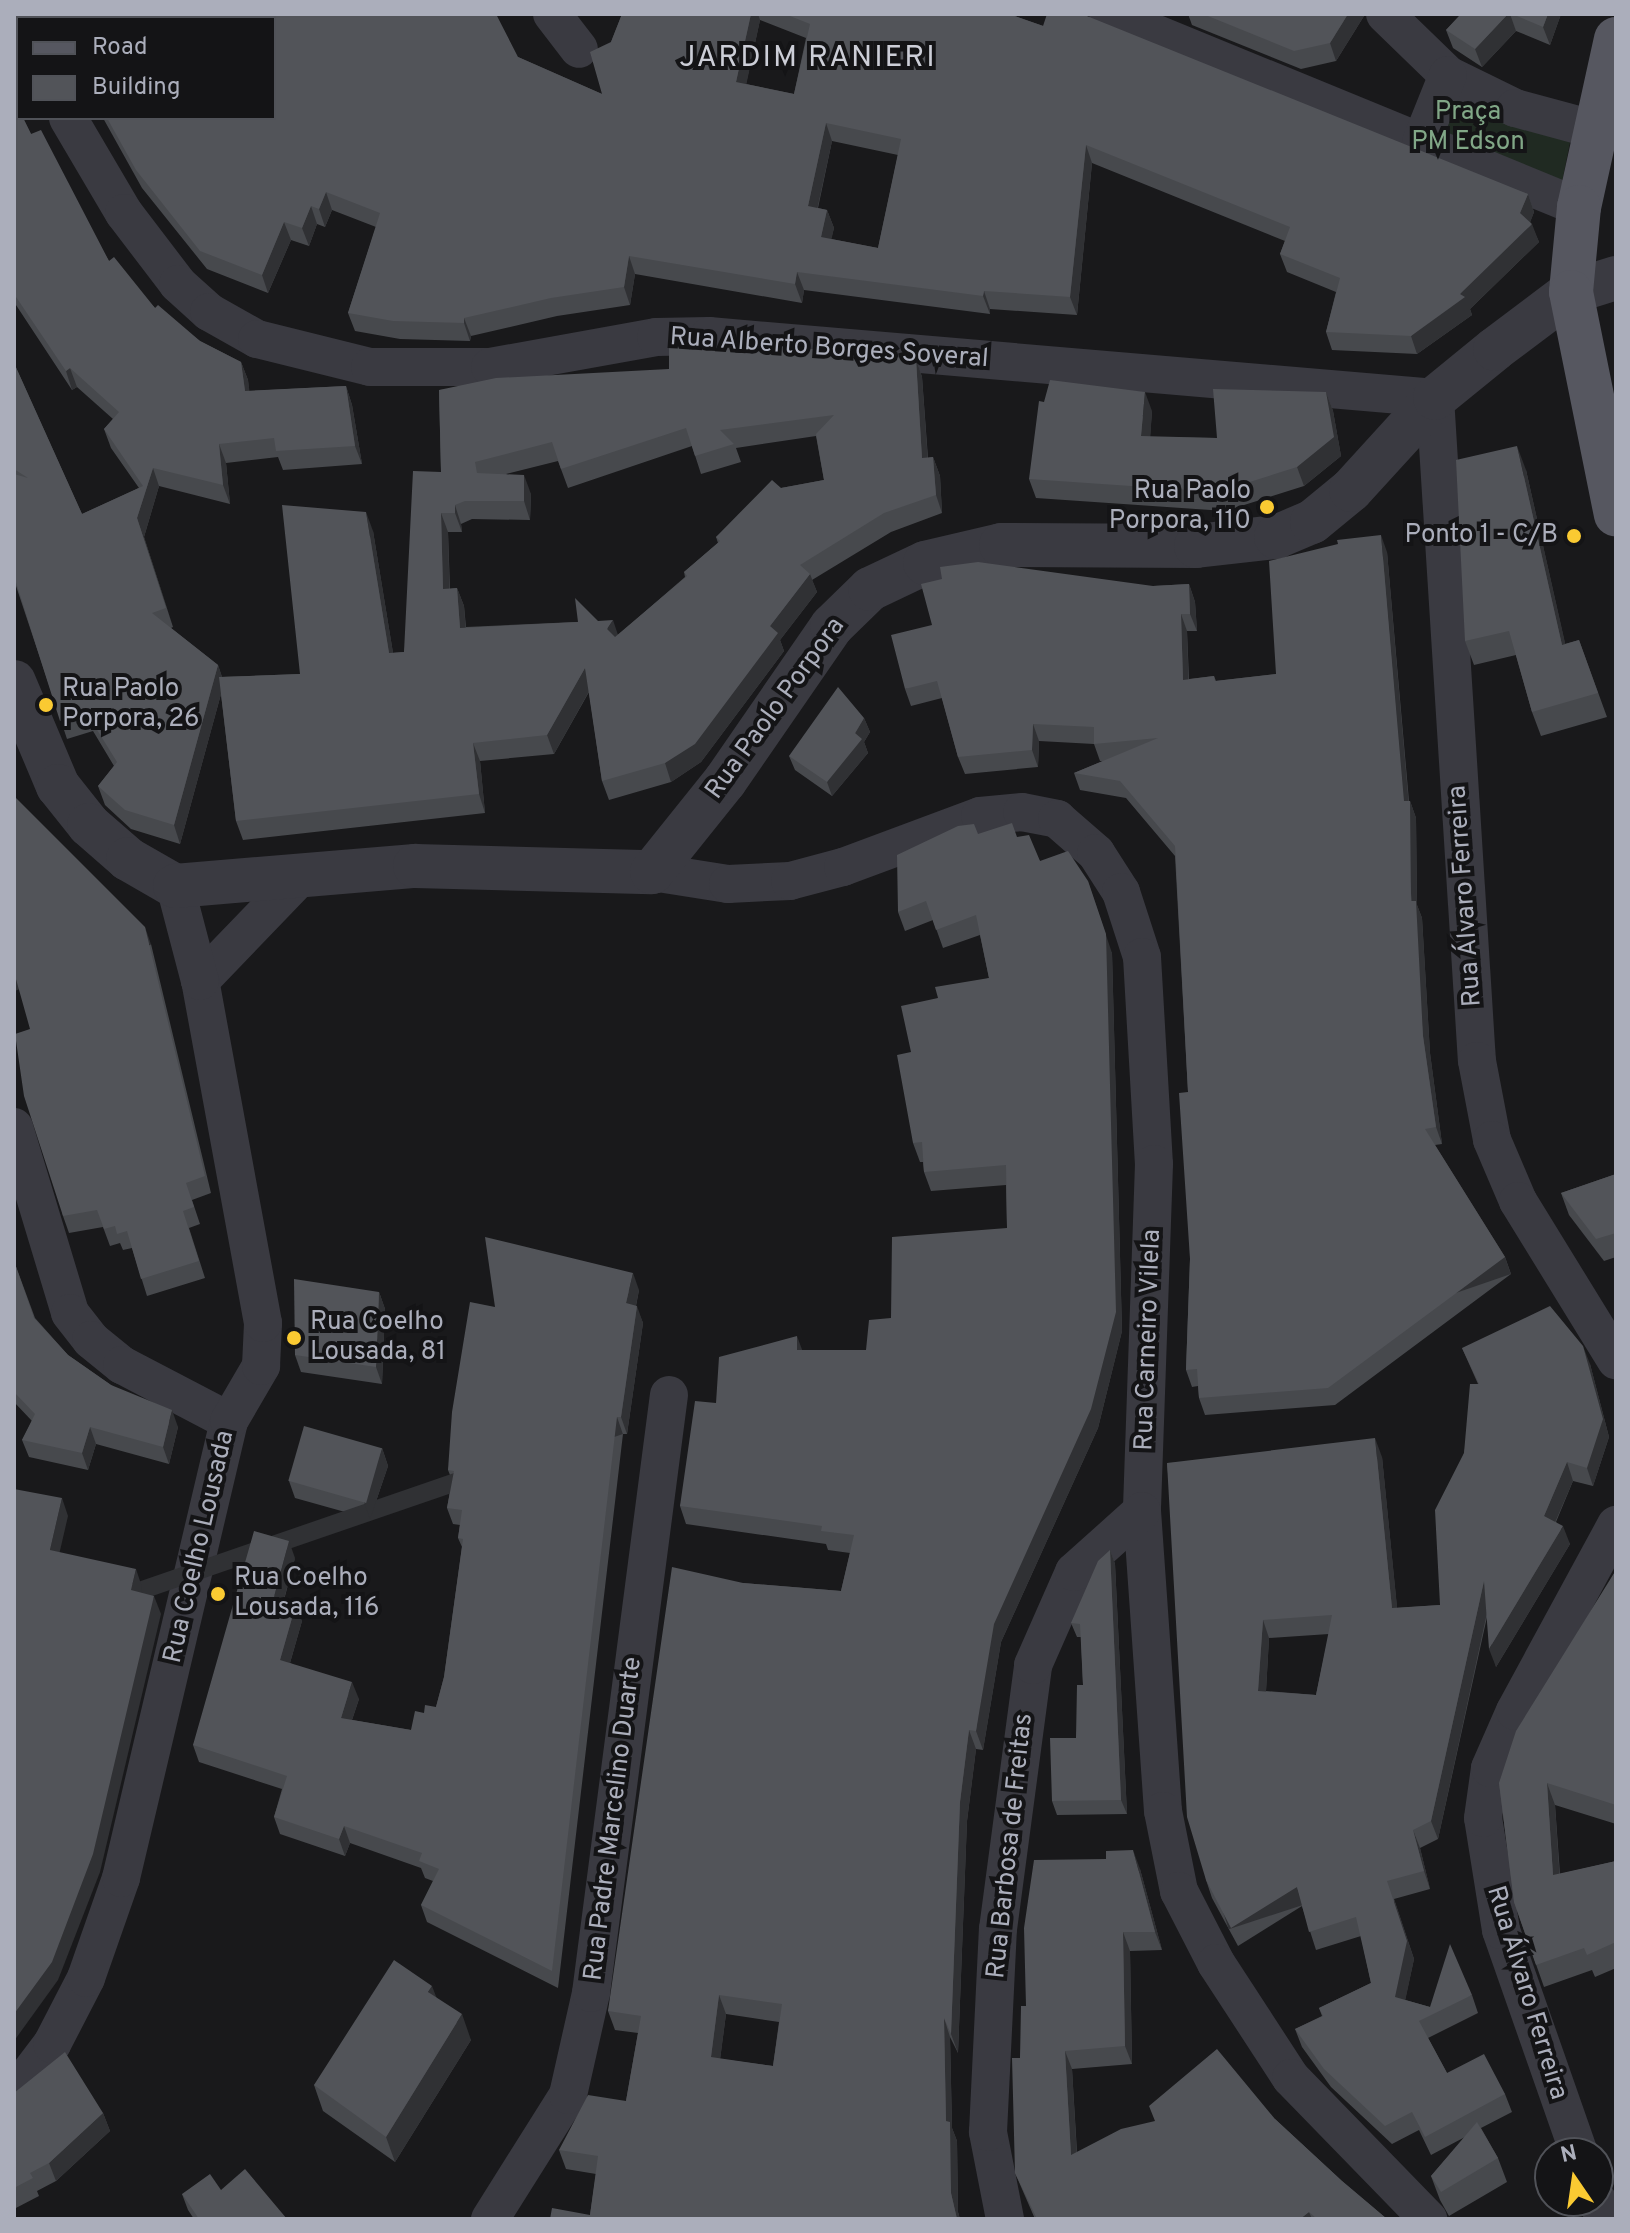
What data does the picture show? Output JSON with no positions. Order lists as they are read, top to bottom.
{
  "streets": {
    "street": [
      "Rua Alberto Borges Soveral",
      "Rua Paolo Porpora",
      "Rua Álvaro Ferreira",
      "Rua Carneiro Vilela",
      "Rua Coelho Lousada",
      "Rua Padre Marcelino Duarte",
      "Rua Barbosa de Freitas"
    ]
  },
  "crossings": [
    ["Rua Alberto Borges Soveral", "Rua Paolo Porpora"],
    ["Rua Alberto Borges Soveral", "Rua Álvaro Ferreira"],
    ["Rua Paolo Porpora", "Rua Álvaro Ferreira"],
    ["Rua Paolo Porpora", "Rua Carneiro Vilela"],
    ["Rua Carneiro Vilela", "Rua Barbosa de Freitas"]
  ],
  "districts": ["JARDIM RANIERI"],
  "parks": ["Praça PM Edson"],
  "places": [
    "Rua Paolo Porpora, 110",
    "Ponto 1 - C/B",
    "Rua Paolo Porpora, 26",
    "Rua Coelho Lousada, 81",
    "Rua Coelho Lousada, 116"
  ],
  "legend": ["Road", "Building"],
  "north": "top"
}
